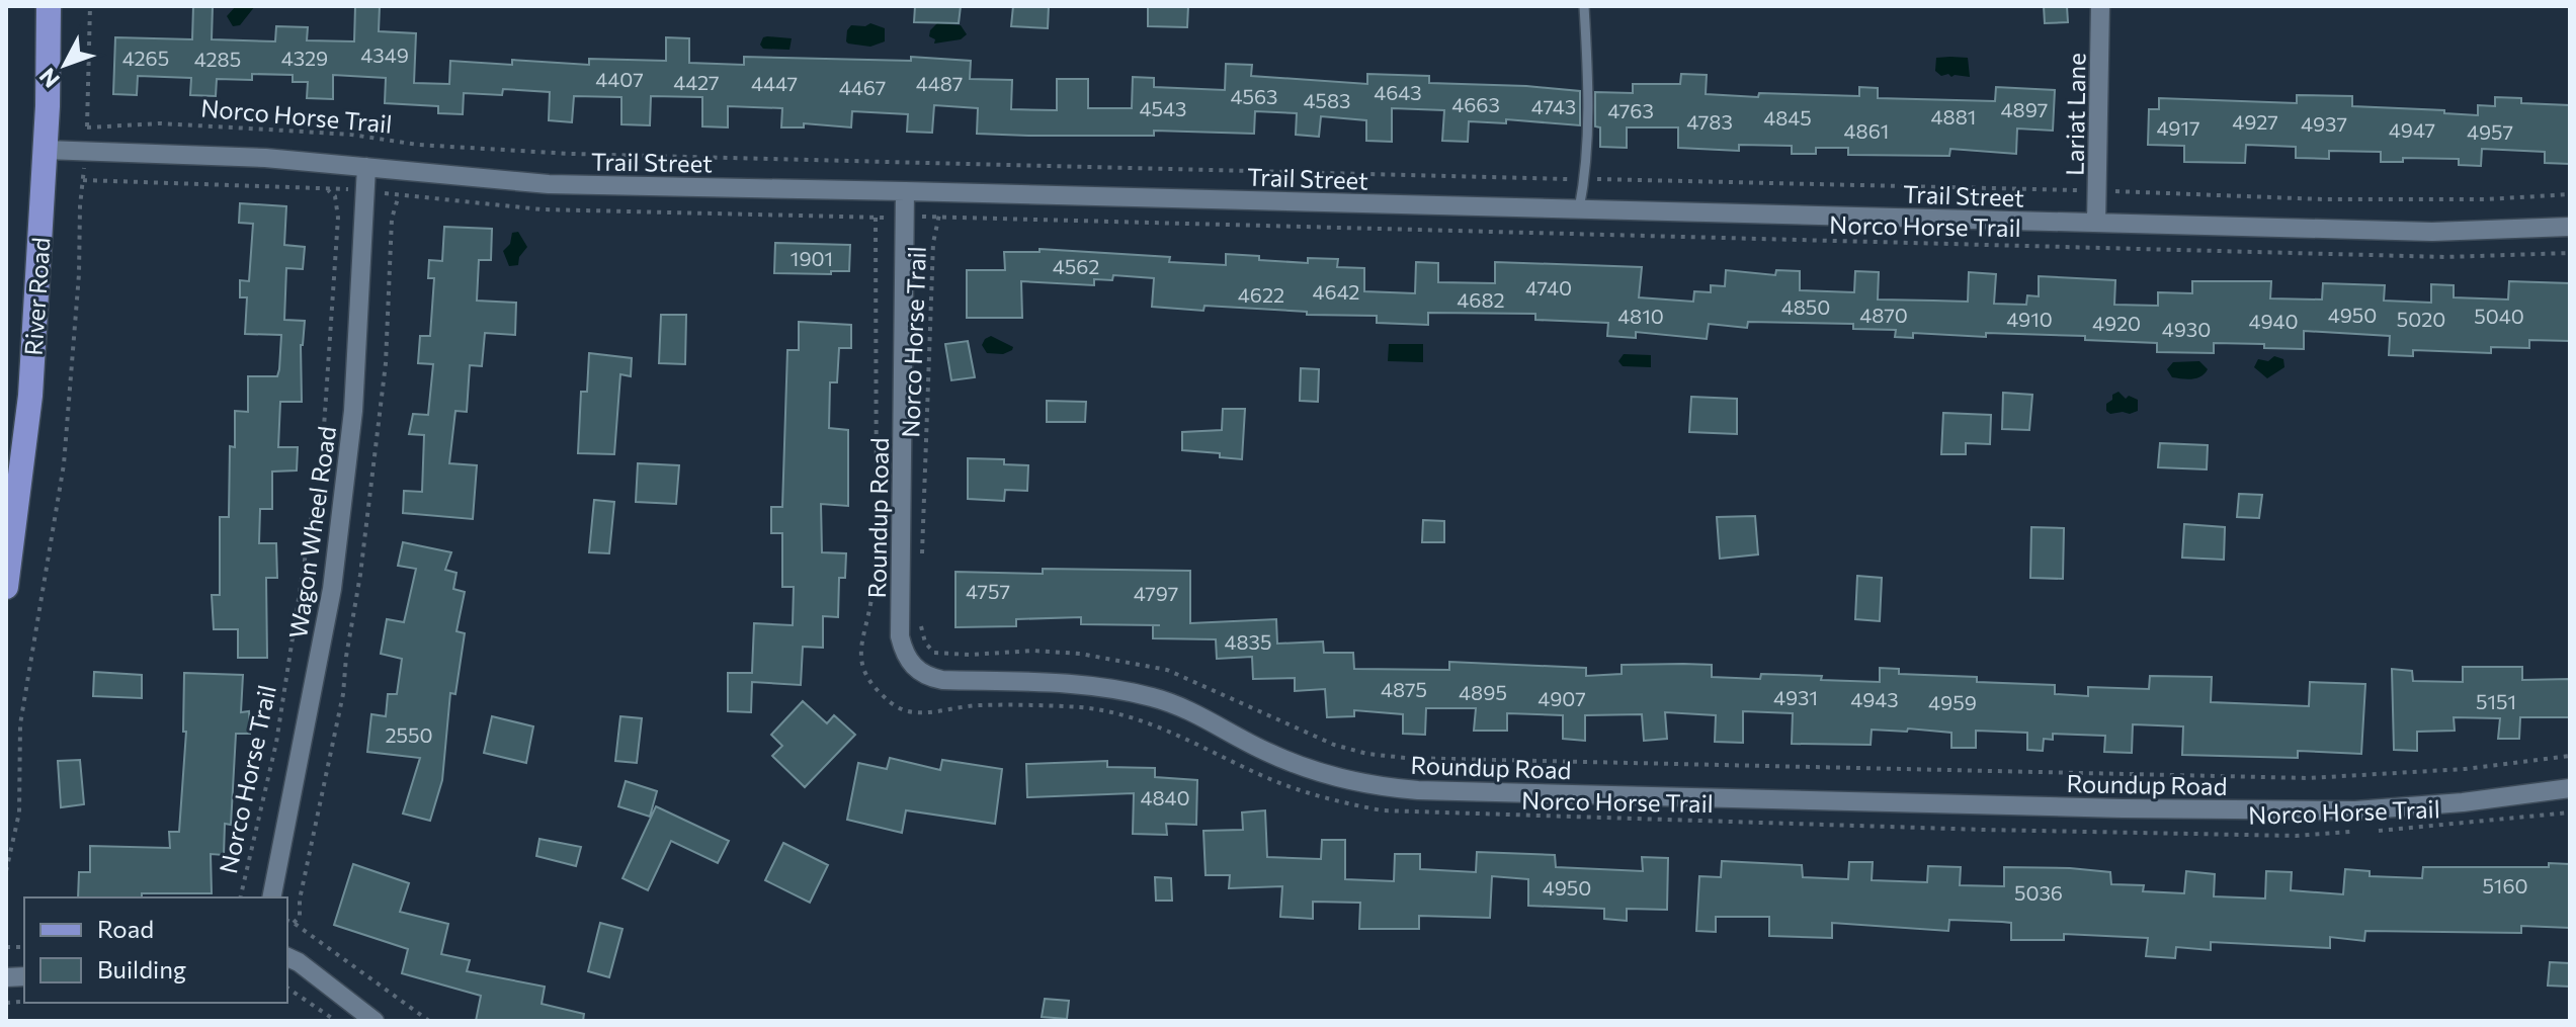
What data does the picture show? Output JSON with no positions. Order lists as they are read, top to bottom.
{
  "streets": {
    "main road": ["River Road"],
    "street": [
      "Lariat Lane",
      "Trail Street",
      "Roundup Road",
      "Wagon Wheel Road"
    ],
    "path": ["Norco Horse Trail"]
  },
  "crossings": [
    ["Lariat Lane", "Norco Horse Trail"],
    ["Lariat Lane", "Trail Street"],
    ["Norco Horse Trail", "Trail Street"],
    ["Norco Horse Trail", "Roundup Road"],
    ["Norco Horse Trail", "Wagon Wheel Road"],
    ["Trail Street", "River Road"],
    ["Trail Street", "Roundup Road"],
    ["Trail Street", "Wagon Wheel Road"]
  ],
  "house_numbers": [
    "4349",
    "4265",
    "4329",
    "4285",
    "4407",
    "4427",
    "4447",
    "4487",
    "4467",
    "4643",
    "4563",
    "4583",
    "4663",
    "4743",
    "4543",
    "4897",
    "4763",
    "4881",
    "4845",
    "4783",
    "4927",
    "4937",
    "4917",
    "4947",
    "4861",
    "4957",
    "1901",
    "4562",
    "4740",
    "4642",
    "4622",
    "4682",
    "4850",
    "4870",
    "4950",
    "4810",
    "5040",
    "4910",
    "5020",
    "4940",
    "4920",
    "4930",
    "4757",
    "4797",
    "4835",
    "4875",
    "4895",
    "4931",
    "4907",
    "4943",
    "5151",
    "4959",
    "2550",
    "4840",
    "5160",
    "4950",
    "5036"
  ],
  "legend": ["Road", "Building"],
  "north": "bottom left"
}
